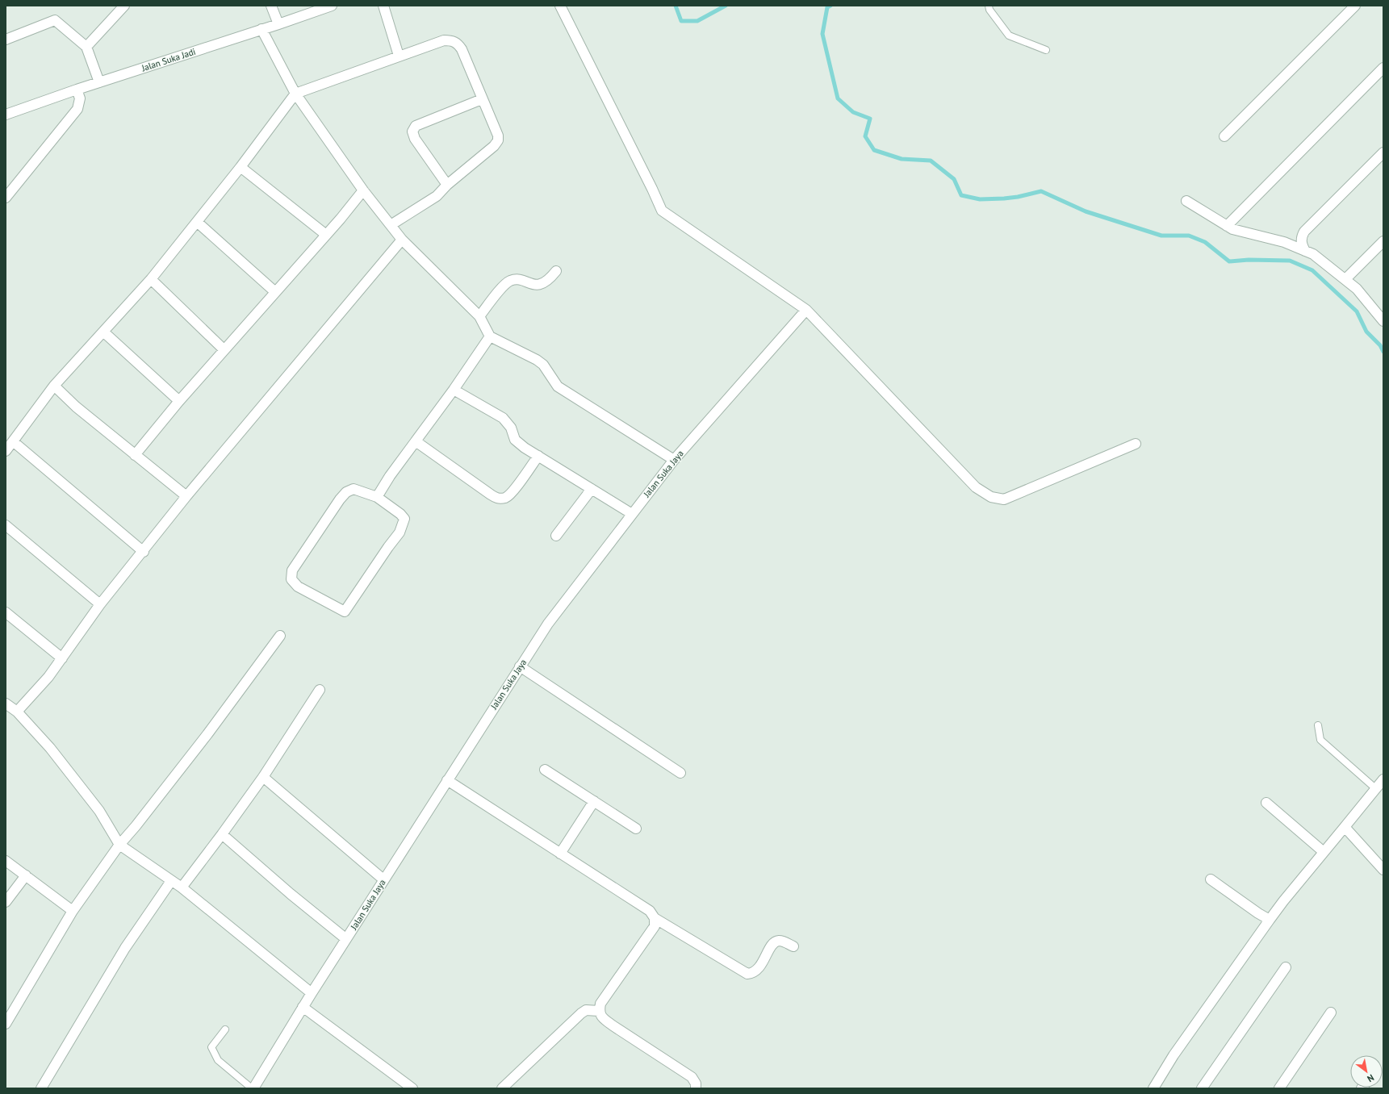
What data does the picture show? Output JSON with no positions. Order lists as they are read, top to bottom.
{
  "streets": {
    "street": ["Jalan Suka Jadi", "Jalan Suka Jaya"]
  },
  "north": "bottom right"
}
